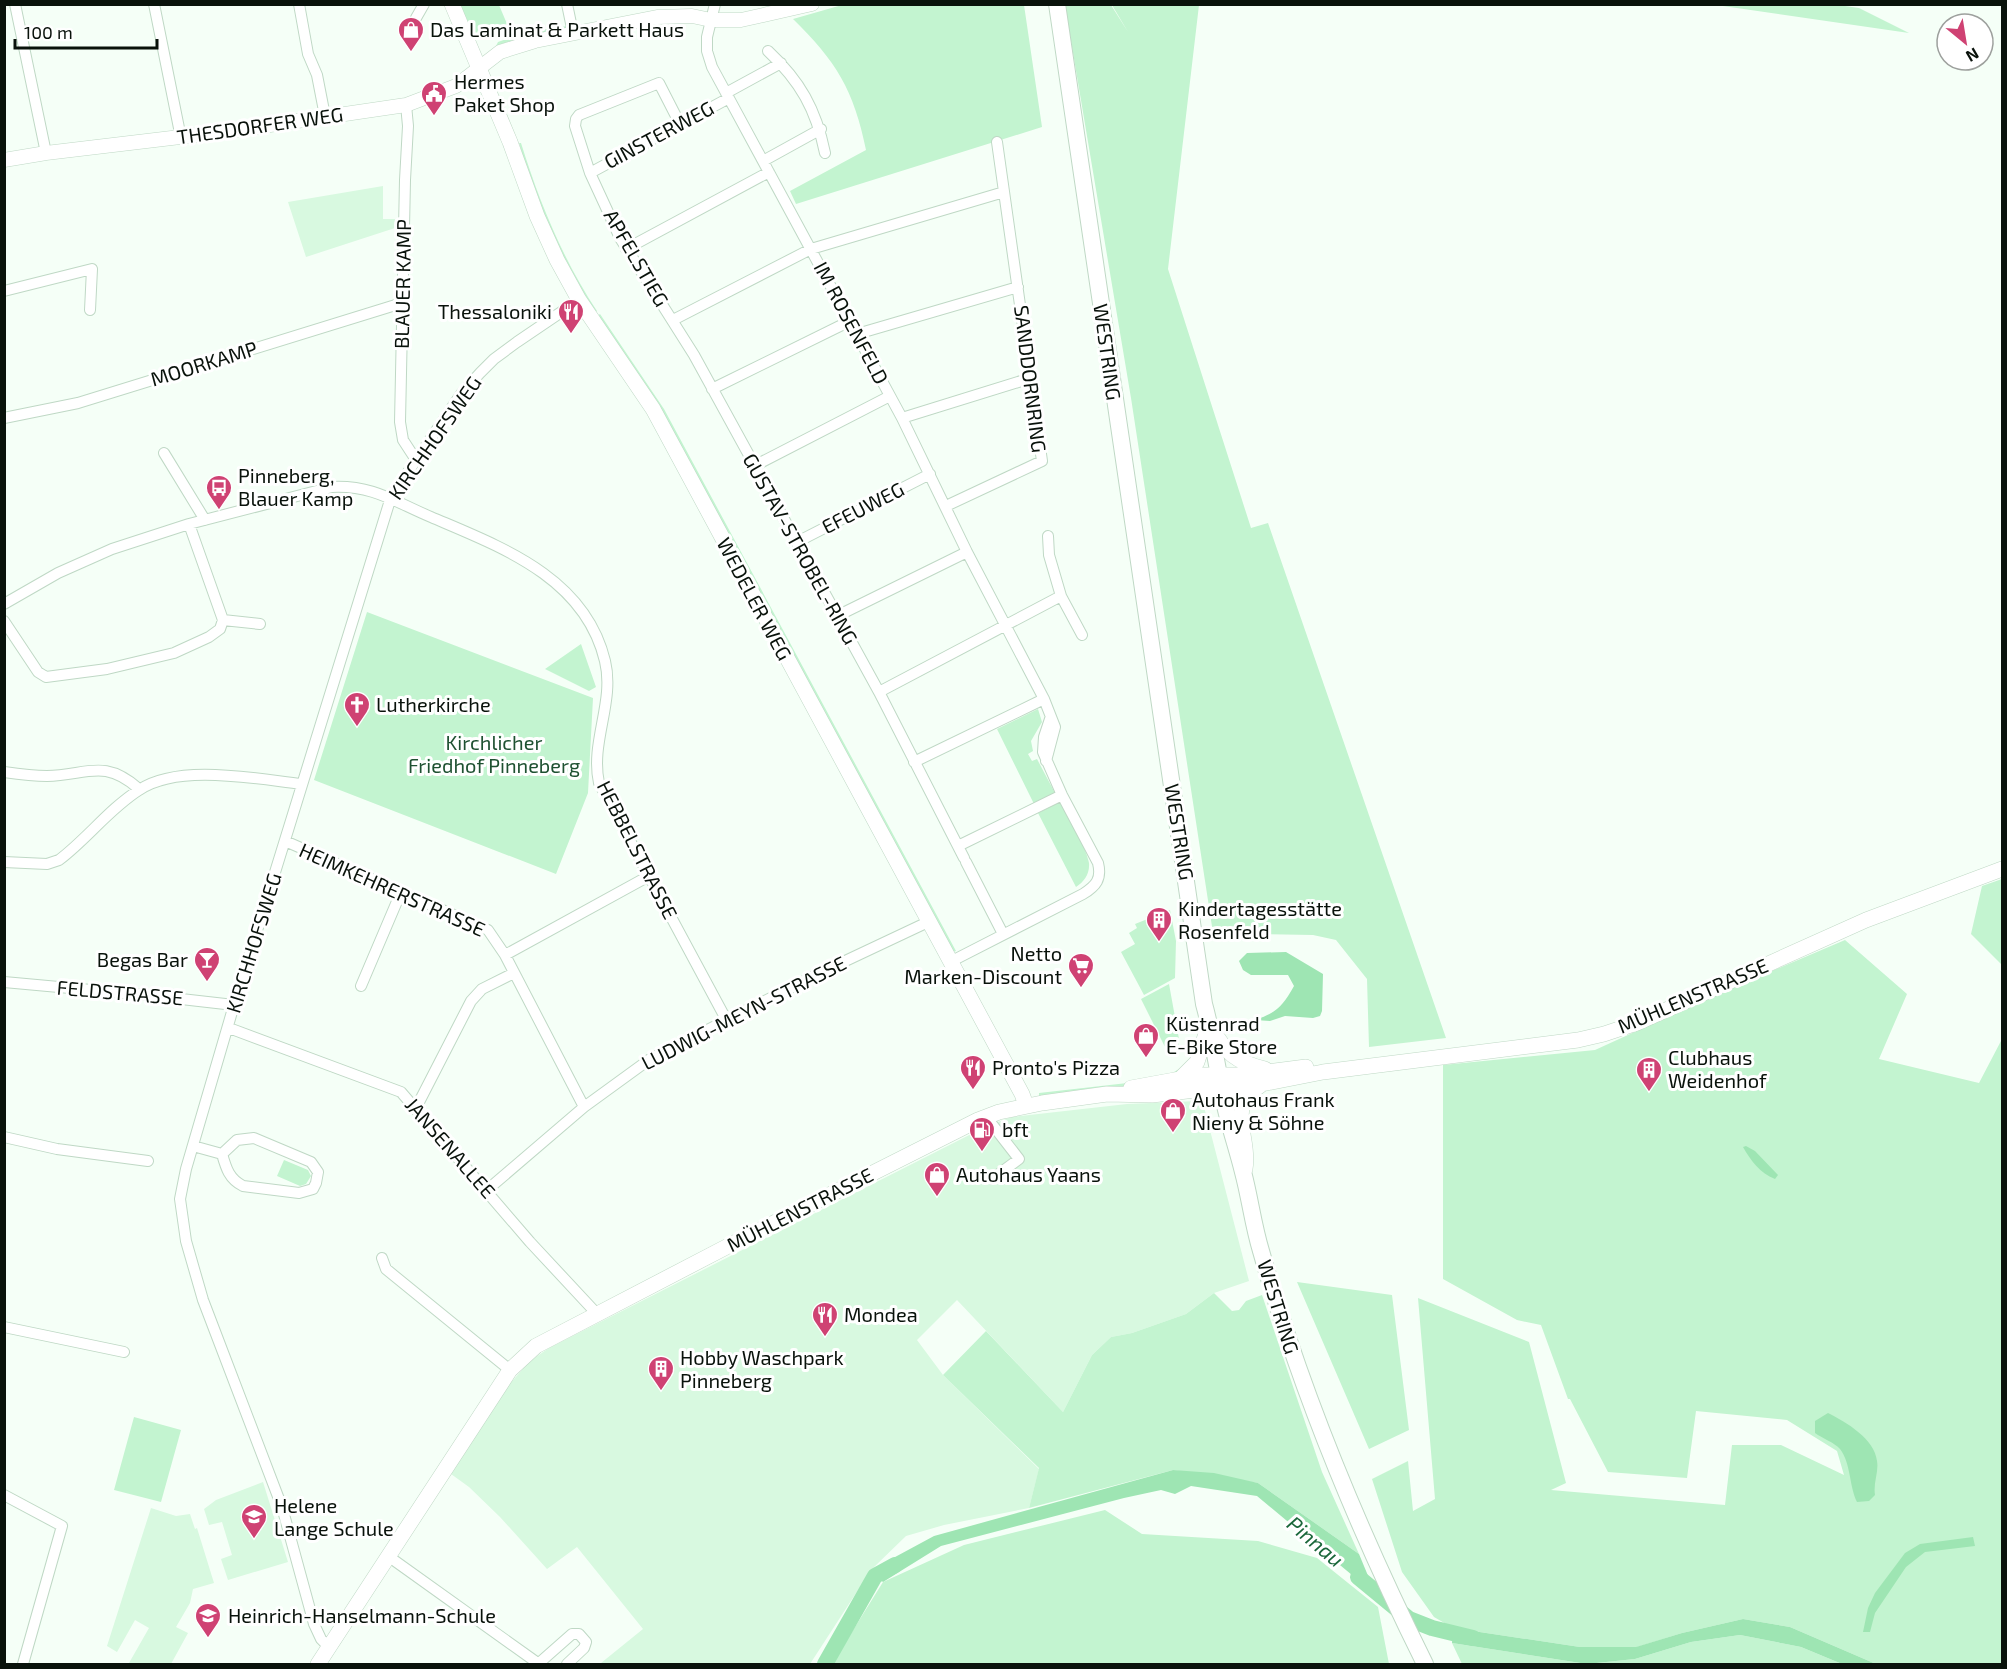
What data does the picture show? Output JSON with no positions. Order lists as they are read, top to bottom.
{
  "streets": {
    "main road": ["WESTRING", "WEDELER WEG", "MÜHLENSTRASSE"],
    "street": [
      "THESDORFER WEG",
      "GINSTERWEG",
      "APFELSTIEG",
      "BLAUER KAMP",
      "IM ROSENFELD",
      "MOORKAMP",
      "SANDDORNRING",
      "KIRCHHOFSWEG",
      "EFEUWEG",
      "GUSTAV-STROBEL-RING",
      "HEBBELSTRASSE",
      "HEIMKEHRERSTRASSE",
      "FELDSTRASSE",
      "LUDWIG-MEYN-STRASSE",
      "JANSENALLEE"
    ]
  },
  "crossings": [
    ["THESDORFER WEG", "BLAUER KAMP"],
    ["THESDORFER WEG", "IM ROSENFELD"],
    ["THESDORFER WEG", "WEDELER WEG"],
    ["GINSTERWEG", "APFELSTIEG"],
    ["GINSTERWEG", "IM ROSENFELD"],
    ["APFELSTIEG", "GUSTAV-STROBEL-RING"],
    ["BLAUER KAMP", "MOORKAMP"],
    ["BLAUER KAMP", "KIRCHHOFSWEG"],
    ["IM ROSENFELD", "SANDDORNRING"],
    ["IM ROSENFELD", "EFEUWEG"],
    ["IM ROSENFELD", "GUSTAV-STROBEL-RING"],
    ["IM ROSENFELD", "WEDELER WEG"],
    ["WESTRING", "MÜHLENSTRASSE"],
    ["KIRCHHOFSWEG", "WEDELER WEG"],
    ["KIRCHHOFSWEG", "HEBBELSTRASSE"],
    ["KIRCHHOFSWEG", "HEIMKEHRERSTRASSE"],
    ["KIRCHHOFSWEG", "FELDSTRASSE"],
    ["KIRCHHOFSWEG", "MÜHLENSTRASSE"],
    ["KIRCHHOFSWEG", "JANSENALLEE"],
    ["EFEUWEG", "GUSTAV-STROBEL-RING"],
    ["WEDELER WEG", "MÜHLENSTRASSE"],
    ["WEDELER WEG", "LUDWIG-MEYN-STRASSE"],
    ["HEBBELSTRASSE", "LUDWIG-MEYN-STRASSE"],
    ["HEIMKEHRERSTRASSE", "LUDWIG-MEYN-STRASSE"],
    ["MÜHLENSTRASSE", "JANSENALLEE"],
    ["LUDWIG-MEYN-STRASSE", "JANSENALLEE"]
  ],
  "water": ["Pinnau"],
  "parks": ["Kirchlicher Friedhof Pinneberg"],
  "places": {
    "shop": [
      "Das Laminat & Parkett Haus",
      "Küstenrad E-Bike Store",
      "Autohaus Frank Nieny & Söhne",
      "Autohaus Yaans"
    ],
    "public building": ["Hermes Paket Shop"],
    "restaurant": ["Thessaloniki", "Pronto's Pizza", "Mondea"],
    "bus stop": ["Pinneberg, Blauer Kamp"],
    "church": ["Lutherkirche"],
    "building": ["Kindertagesstätte Rosenfeld", "Clubhaus Weidenhof", "Hobby Waschpark Pinneberg"],
    "bar": ["Begas Bar"],
    "supermarket": ["Netto Marken-Discount"],
    "fuel station": ["bft"],
    "school or university": ["Helene Lange Schule", "Heinrich-Hanselmann-Schule"]
  },
  "scale_bar": "100 m",
  "north": "bottom right"
}
